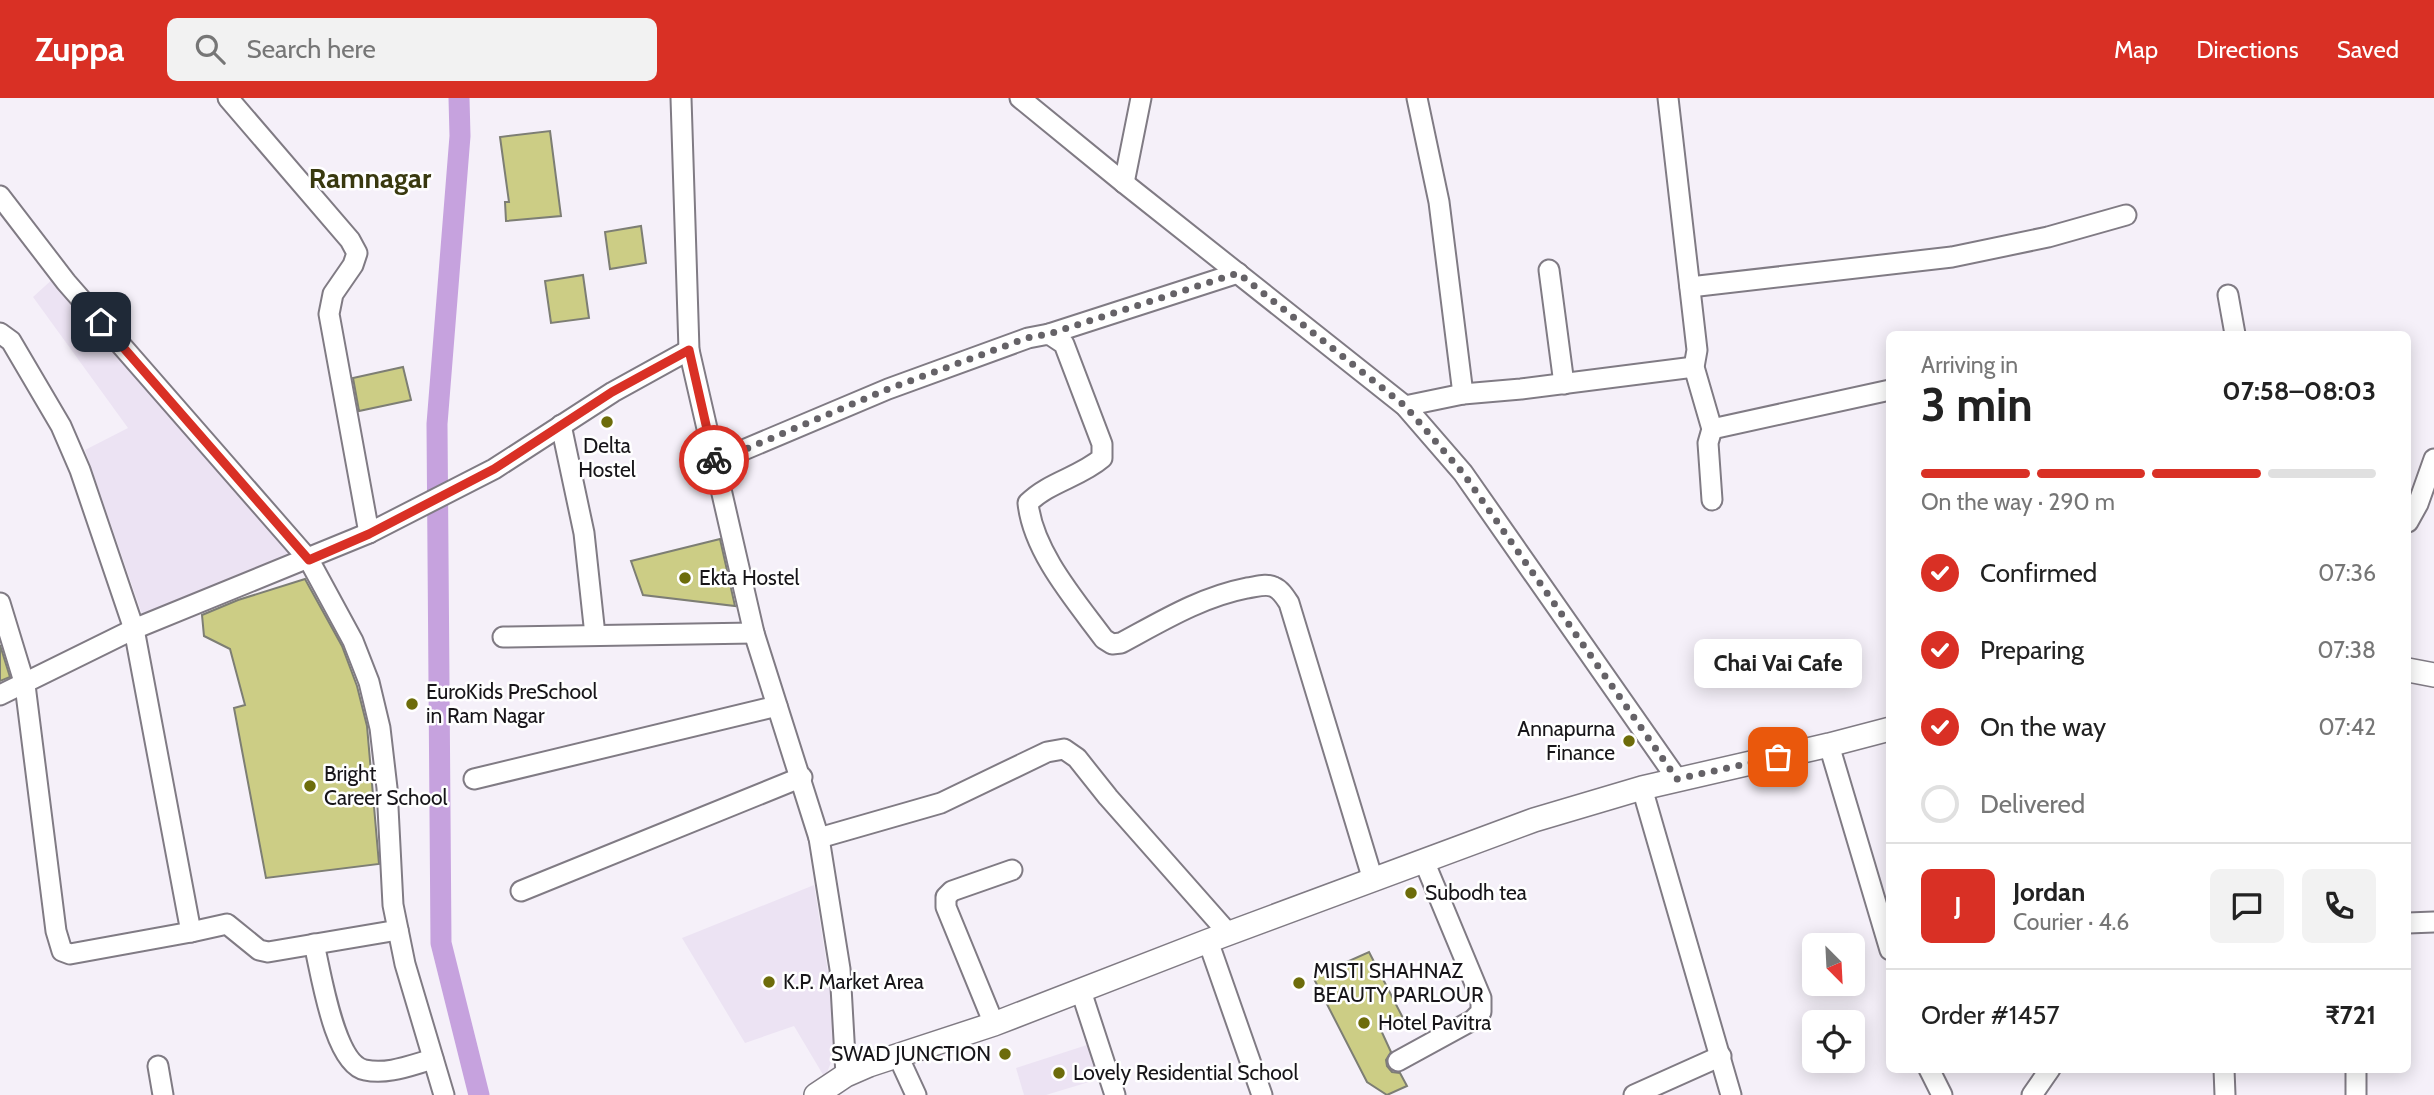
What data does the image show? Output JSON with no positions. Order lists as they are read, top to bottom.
{
  "districts": ["Ramnagar"],
  "places": [
    "Delta Hostel",
    "Ekta Hostel",
    "EuroKids PreSchool in Ram Nagar",
    "Annapurna Finance",
    "Chai Vai Cafe",
    "Bright Career School",
    "Subodh tea",
    "K.P. Market Area",
    "MISTI SHAHNAZ BEAUTY PARLOUR",
    "Hotel Pavitra",
    "SWAD JUNCTION",
    "Lovely Residential School"
  ],
  "north": "bottom right",
  "page": {
    "header": "Zuppa",
    "search": "Search here",
    "nav": ["Map", "Directions", "Saved"],
    "heading": ["3 min", "Arriving in", "07:58–08:03"],
    "panel": [
      "Jordan",
      "Courier · 4.6",
      "Order #1457",
      "₹721"
    ],
    "bar": "On the way · 290 m",
    "list": [
      ["Confirmed", "07:36"],
      ["Preparing", "07:38"],
      ["On the way", "07:42"],
      "Delivered"
    ],
    "bubble": "Chai Vai Cafe",
    "round": "J"
  }
}
